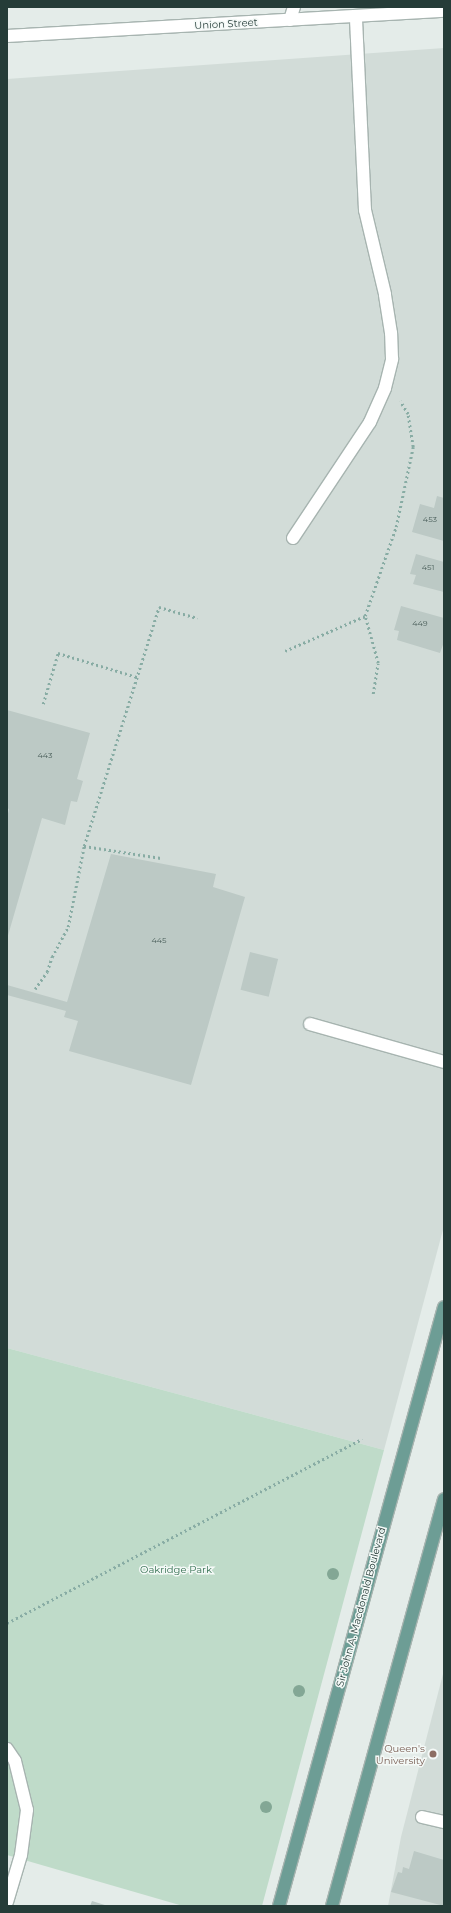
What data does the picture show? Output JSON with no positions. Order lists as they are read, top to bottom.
{
  "streets": {
    "main road": ["Union Street", "Sir John A. Macdonald Boulevard"]
  },
  "parks": ["Oakridge Park"],
  "places": ["Queen's University"],
  "house_numbers": [
    "453",
    "451",
    "449",
    "443",
    "445"
  ]
}
